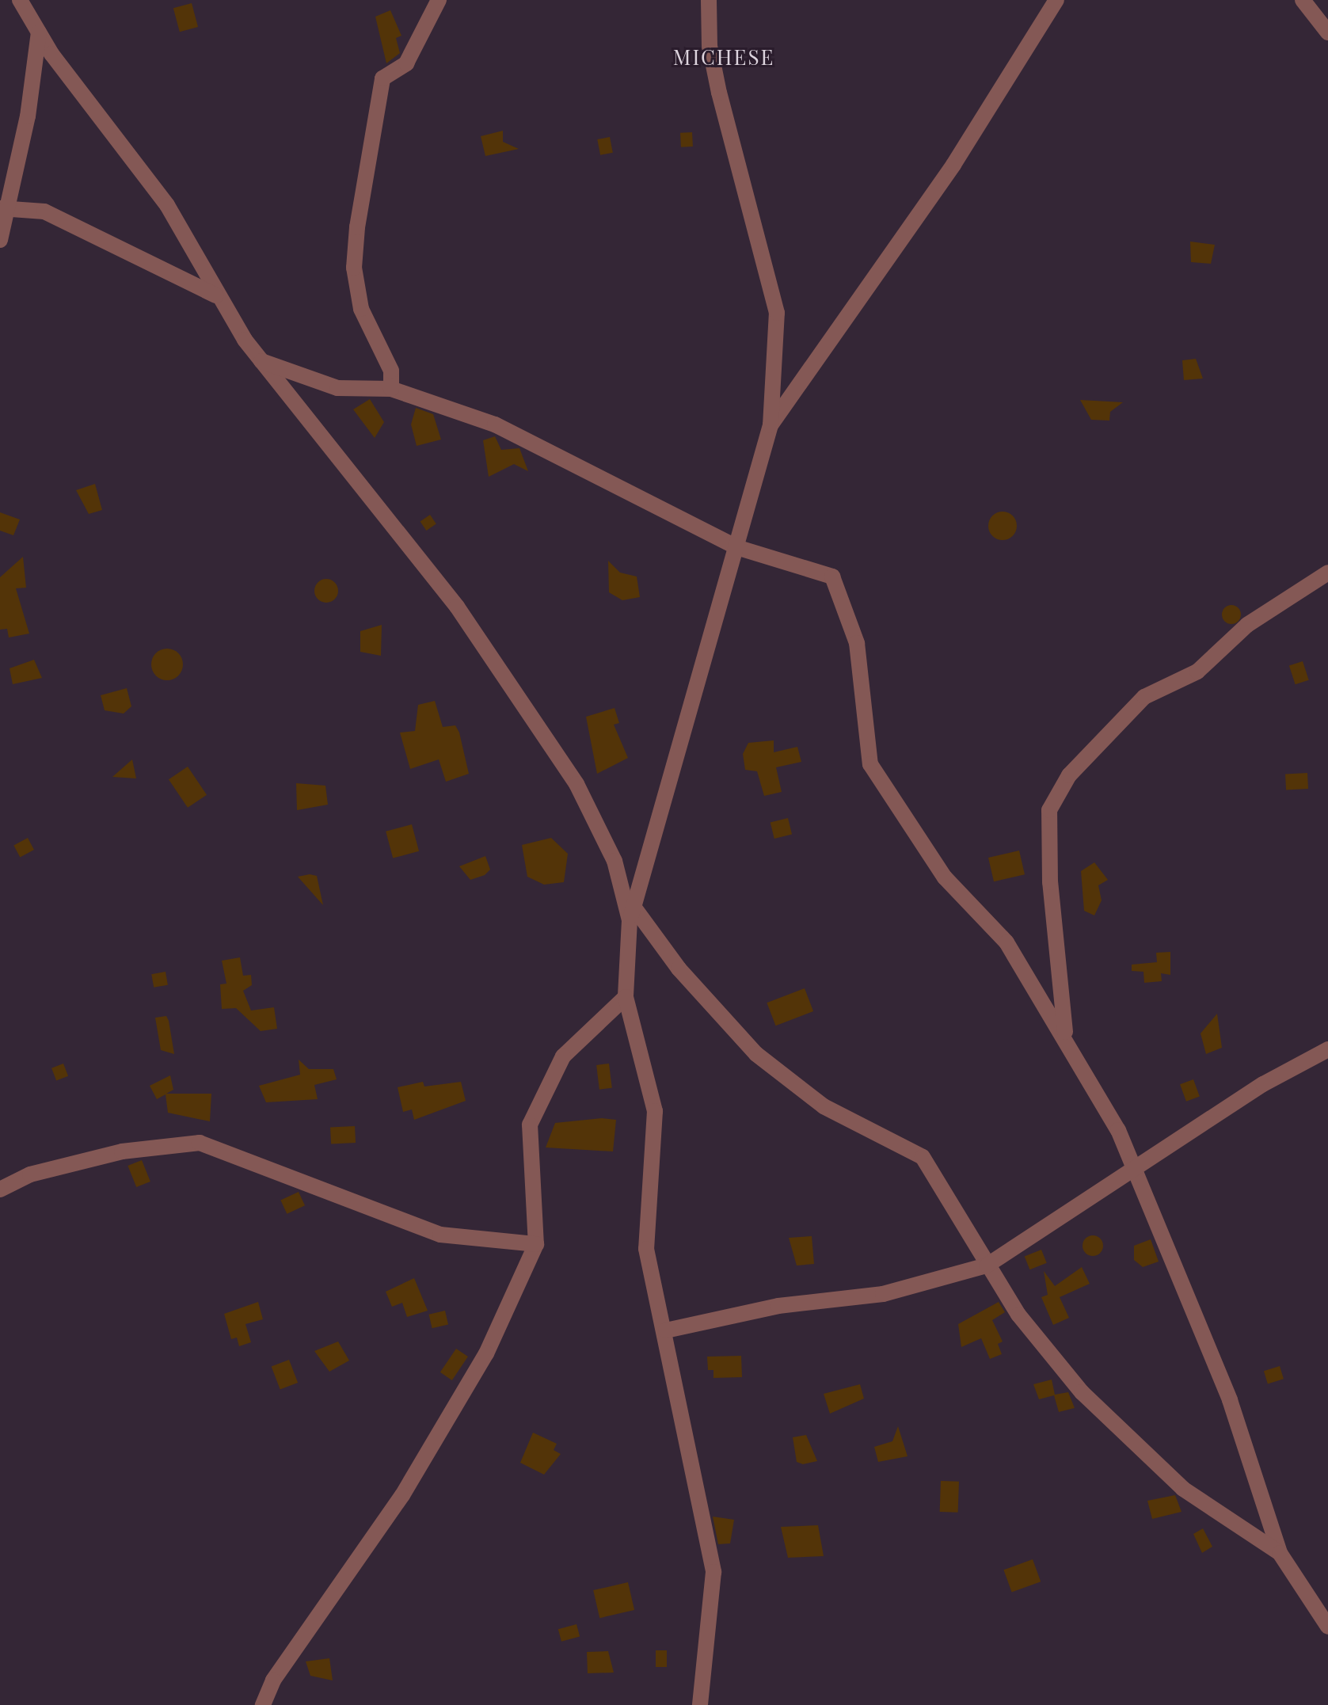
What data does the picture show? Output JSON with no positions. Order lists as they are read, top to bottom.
{
  "districts": ["MICHESE"]
}
